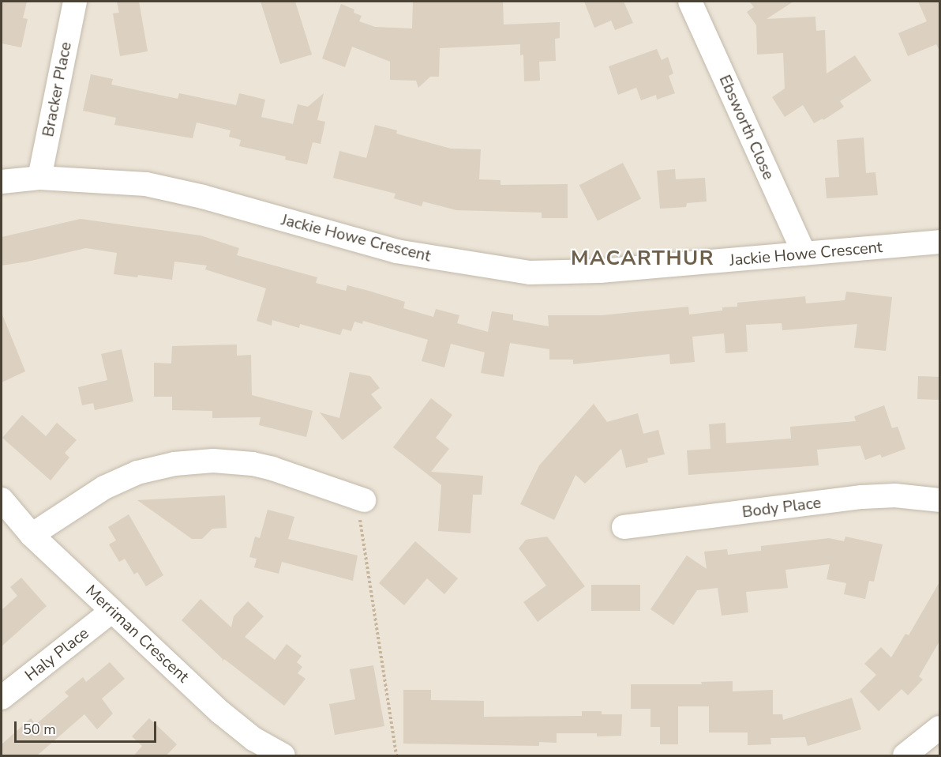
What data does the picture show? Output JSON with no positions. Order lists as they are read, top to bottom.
{
  "streets": {
    "street": [
      "Bracker Place",
      "Ebsworth Close",
      "Jackie Howe Crescent",
      "Body Place",
      "Merriman Crescent",
      "Haly Place"
    ]
  },
  "crossings": [
    ["Bracker Place", "Jackie Howe Crescent"],
    ["Ebsworth Close", "Jackie Howe Crescent"],
    ["Merriman Crescent", "Haly Place"]
  ],
  "districts": ["MACARTHUR"],
  "scale_bar": "50 m"
}
